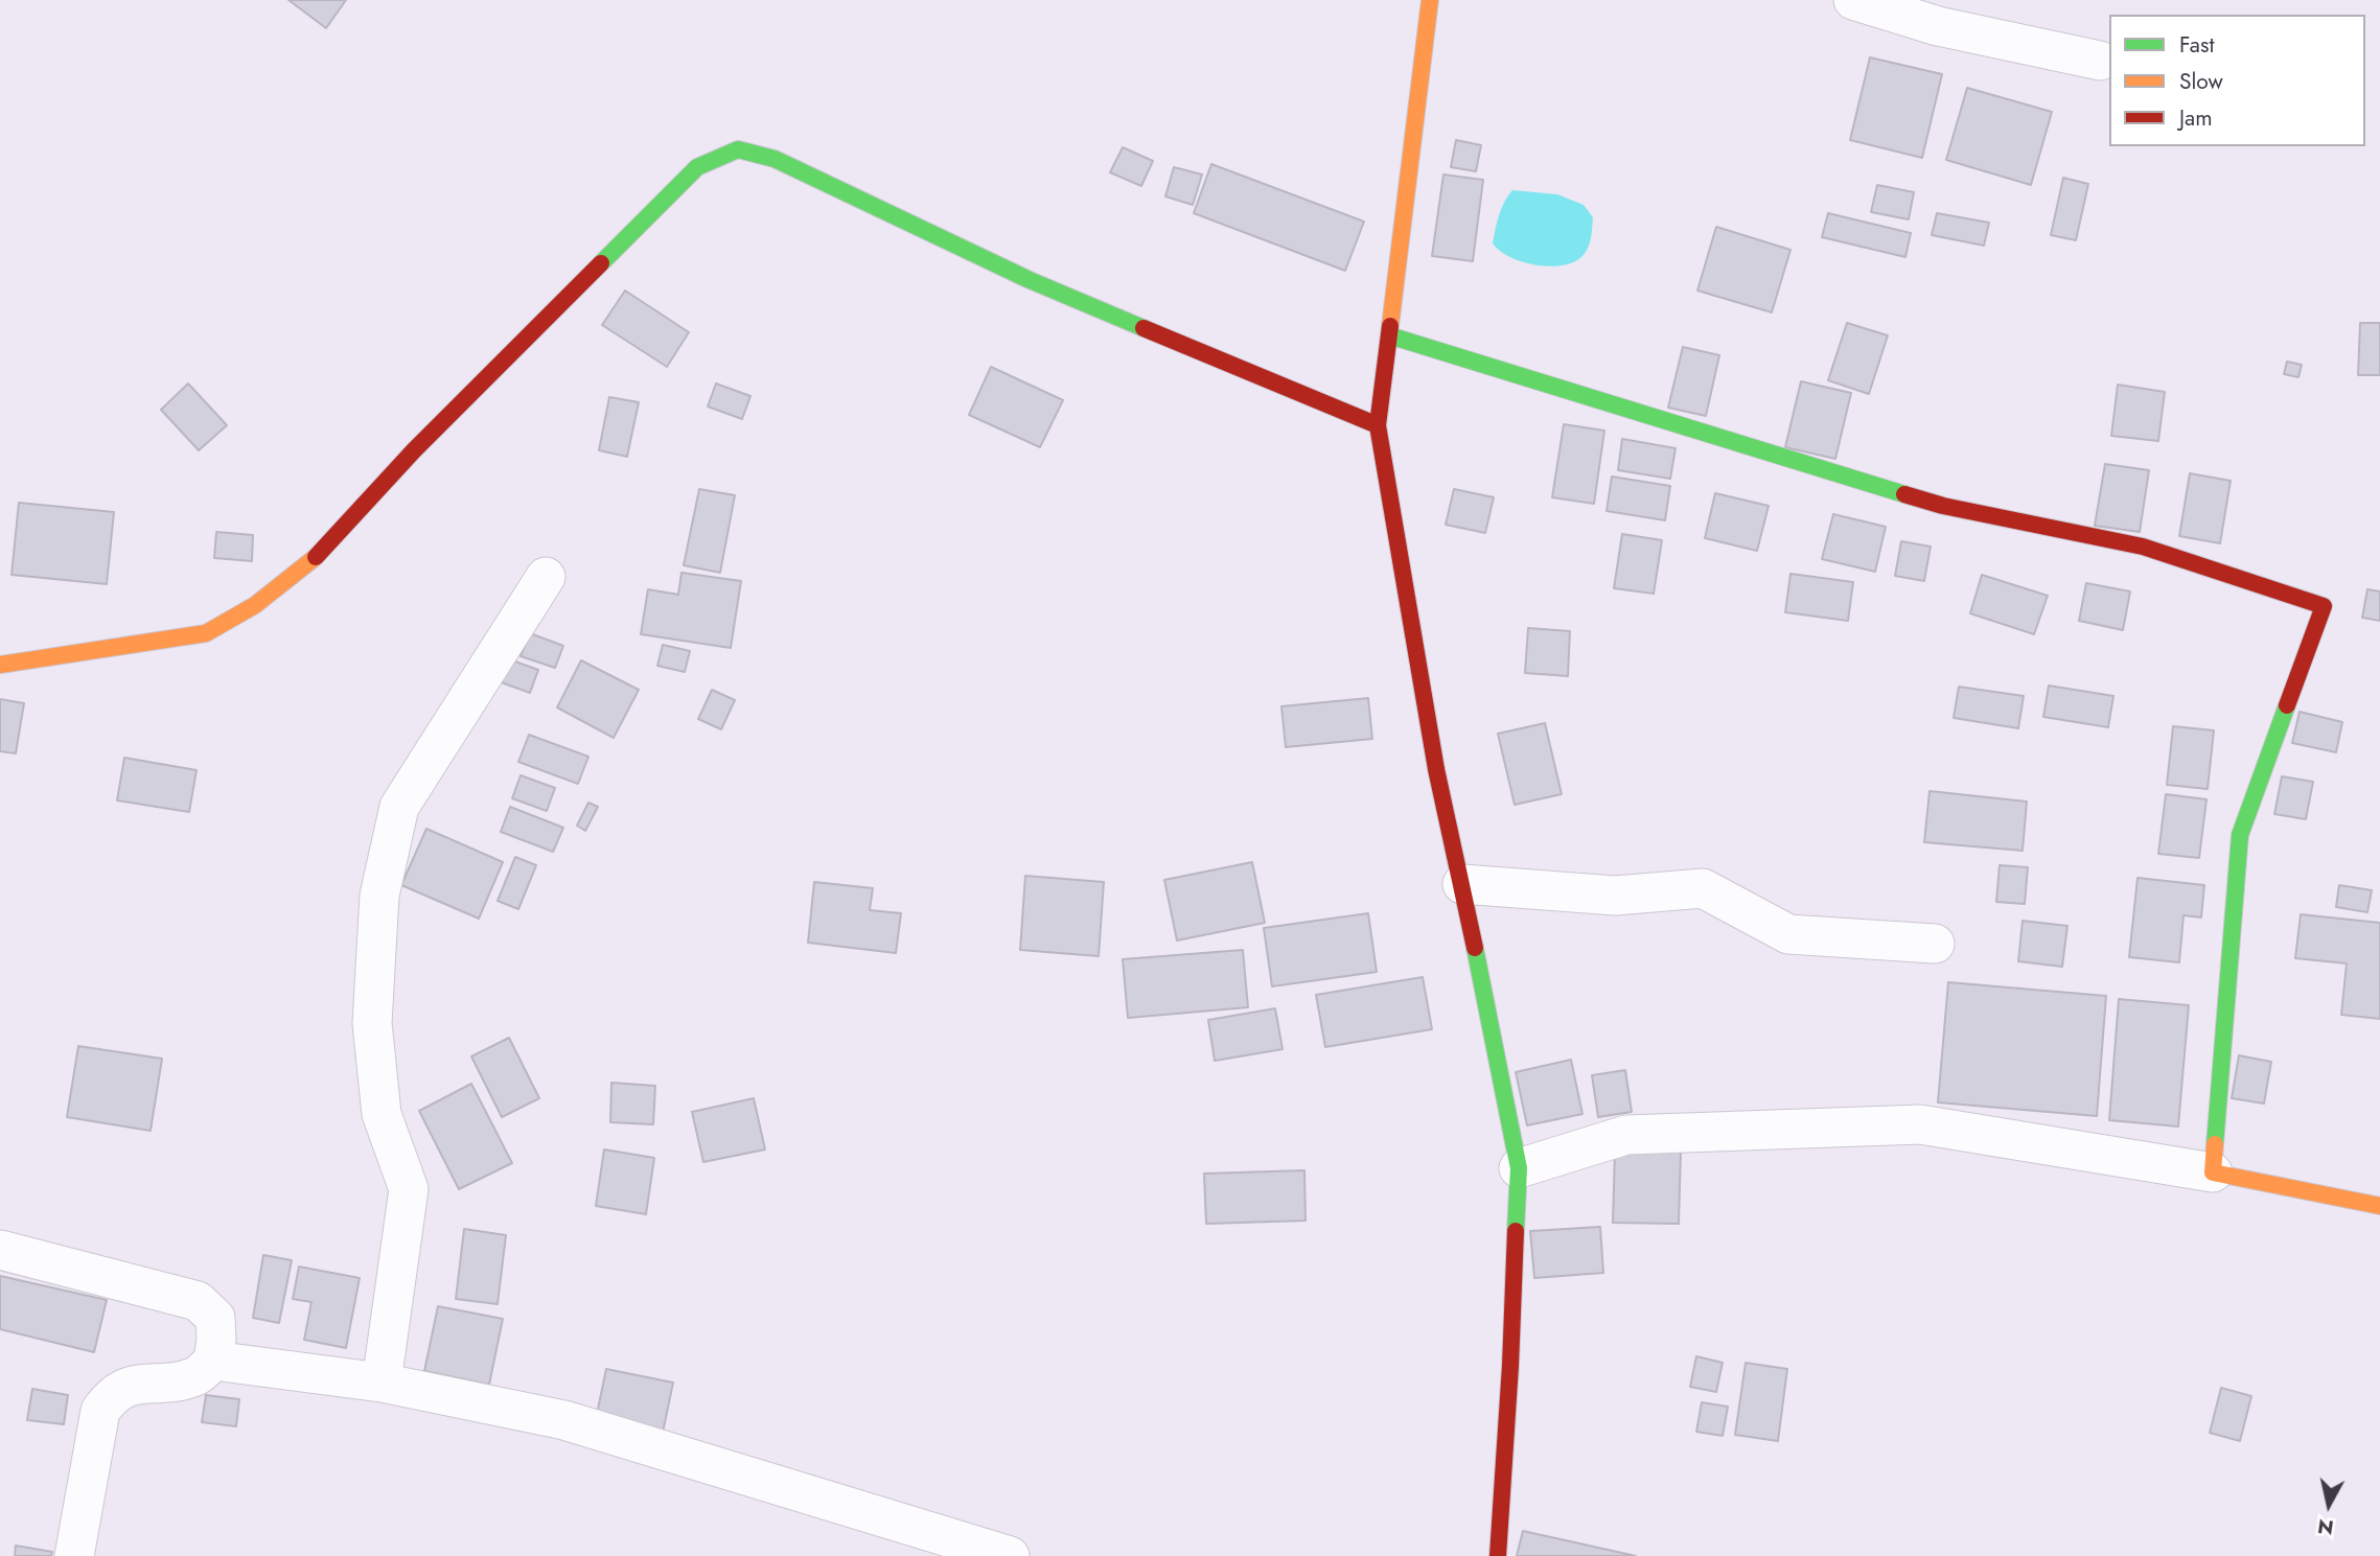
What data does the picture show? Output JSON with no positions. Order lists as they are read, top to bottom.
{
  "legend": ["Fast", "Slow", "Jam"],
  "north": "bottom"
}
